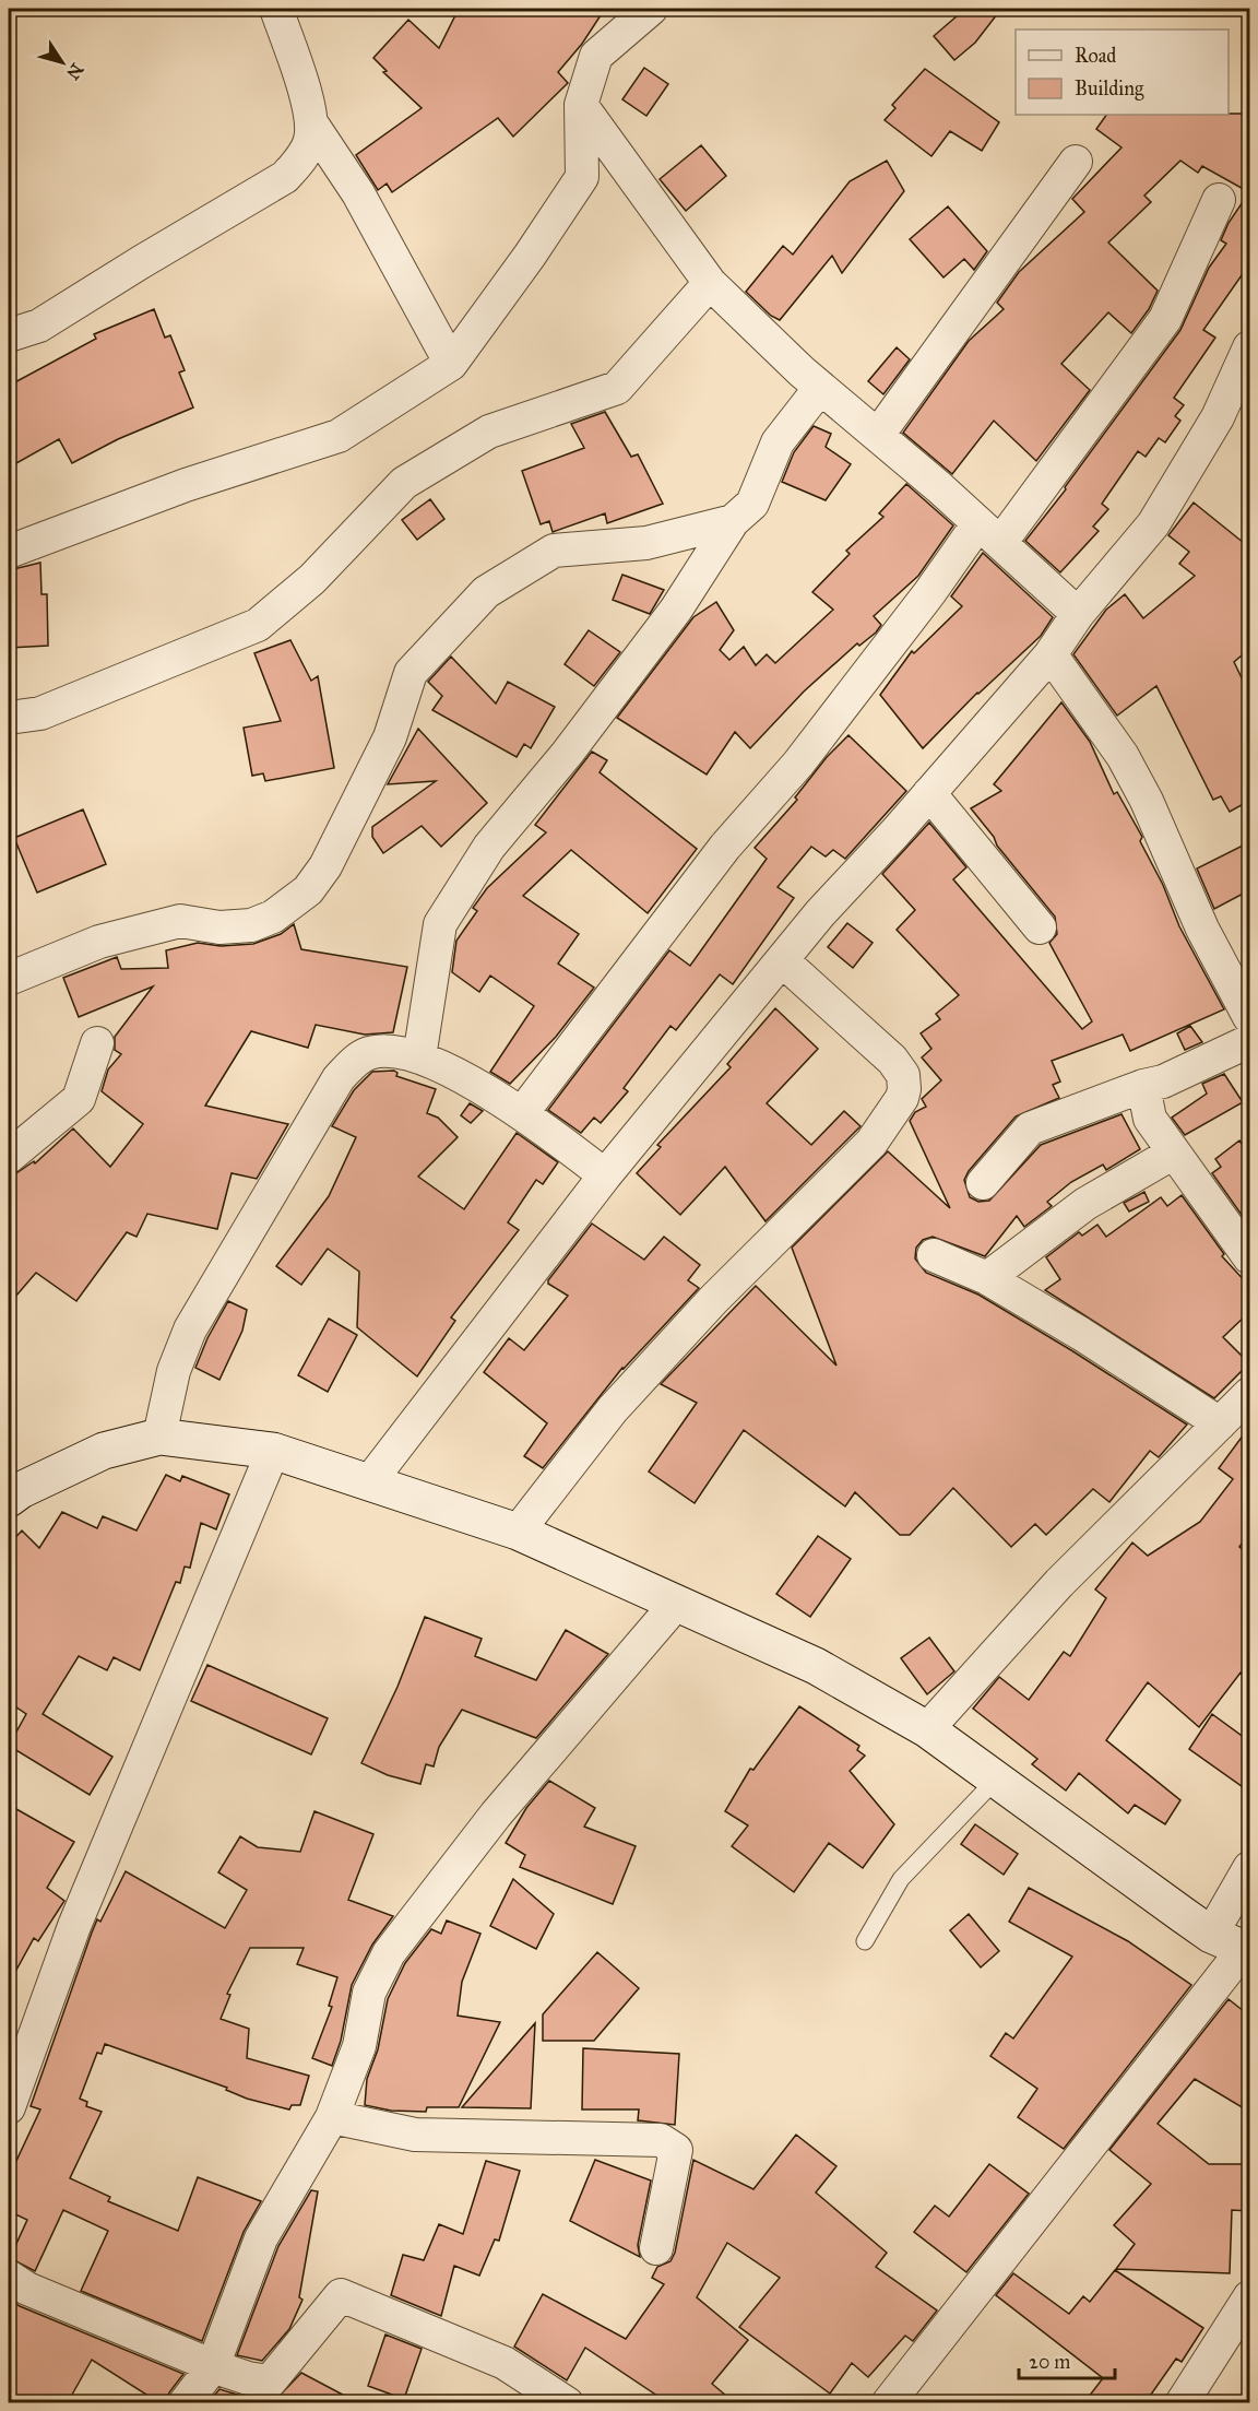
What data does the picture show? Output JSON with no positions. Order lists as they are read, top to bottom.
{
  "legend": ["Road", "Building"],
  "scale_bar": "20 m",
  "north": "bottom right"
}
